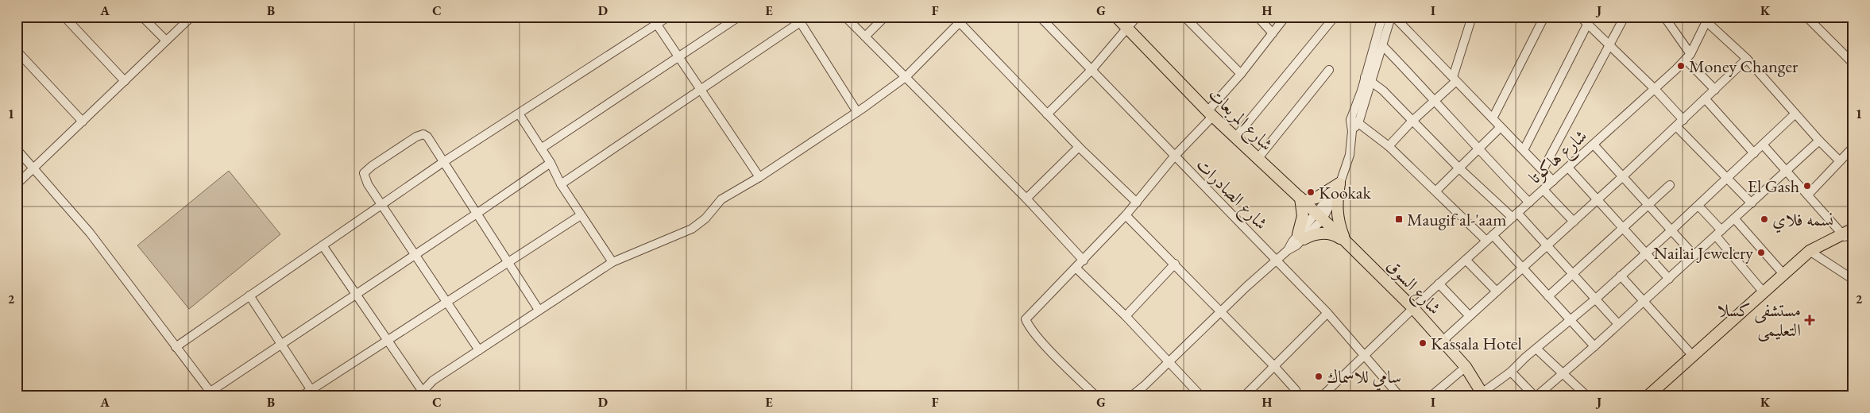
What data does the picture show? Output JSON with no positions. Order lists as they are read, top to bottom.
{
  "streets": {
    "main road": ["شارع المربعات", "شارع السوق"],
    "street": ["شارع هاكوتا", "شارع الصادرات"]
  },
  "crossings": [
    ["شارع المربعات", "شارع السوق"],
    ["شارع هاكوتا", "شارع الصادرات"],
    ["شارع هاكوتا", "شارع السوق"]
  ],
  "places": {
    "other": [
      "Money Changer",
      "El Gash",
      "Kookak",
      "نسمه فلاي",
      "Nailai Jewelery",
      "Kassala Hotel",
      "سامي للاسماك"
    ],
    "transit": ["Maugif al-'aam"],
    "health": ["مستشفى كسلا التعليمى"]
  },
  "grid": {
    "columns": [
      "A",
      "B",
      "C",
      "D",
      "E",
      "F",
      "G",
      "H",
      "I",
      "J",
      "K"
    ],
    "rows": ["1", "2"]
  }
}
